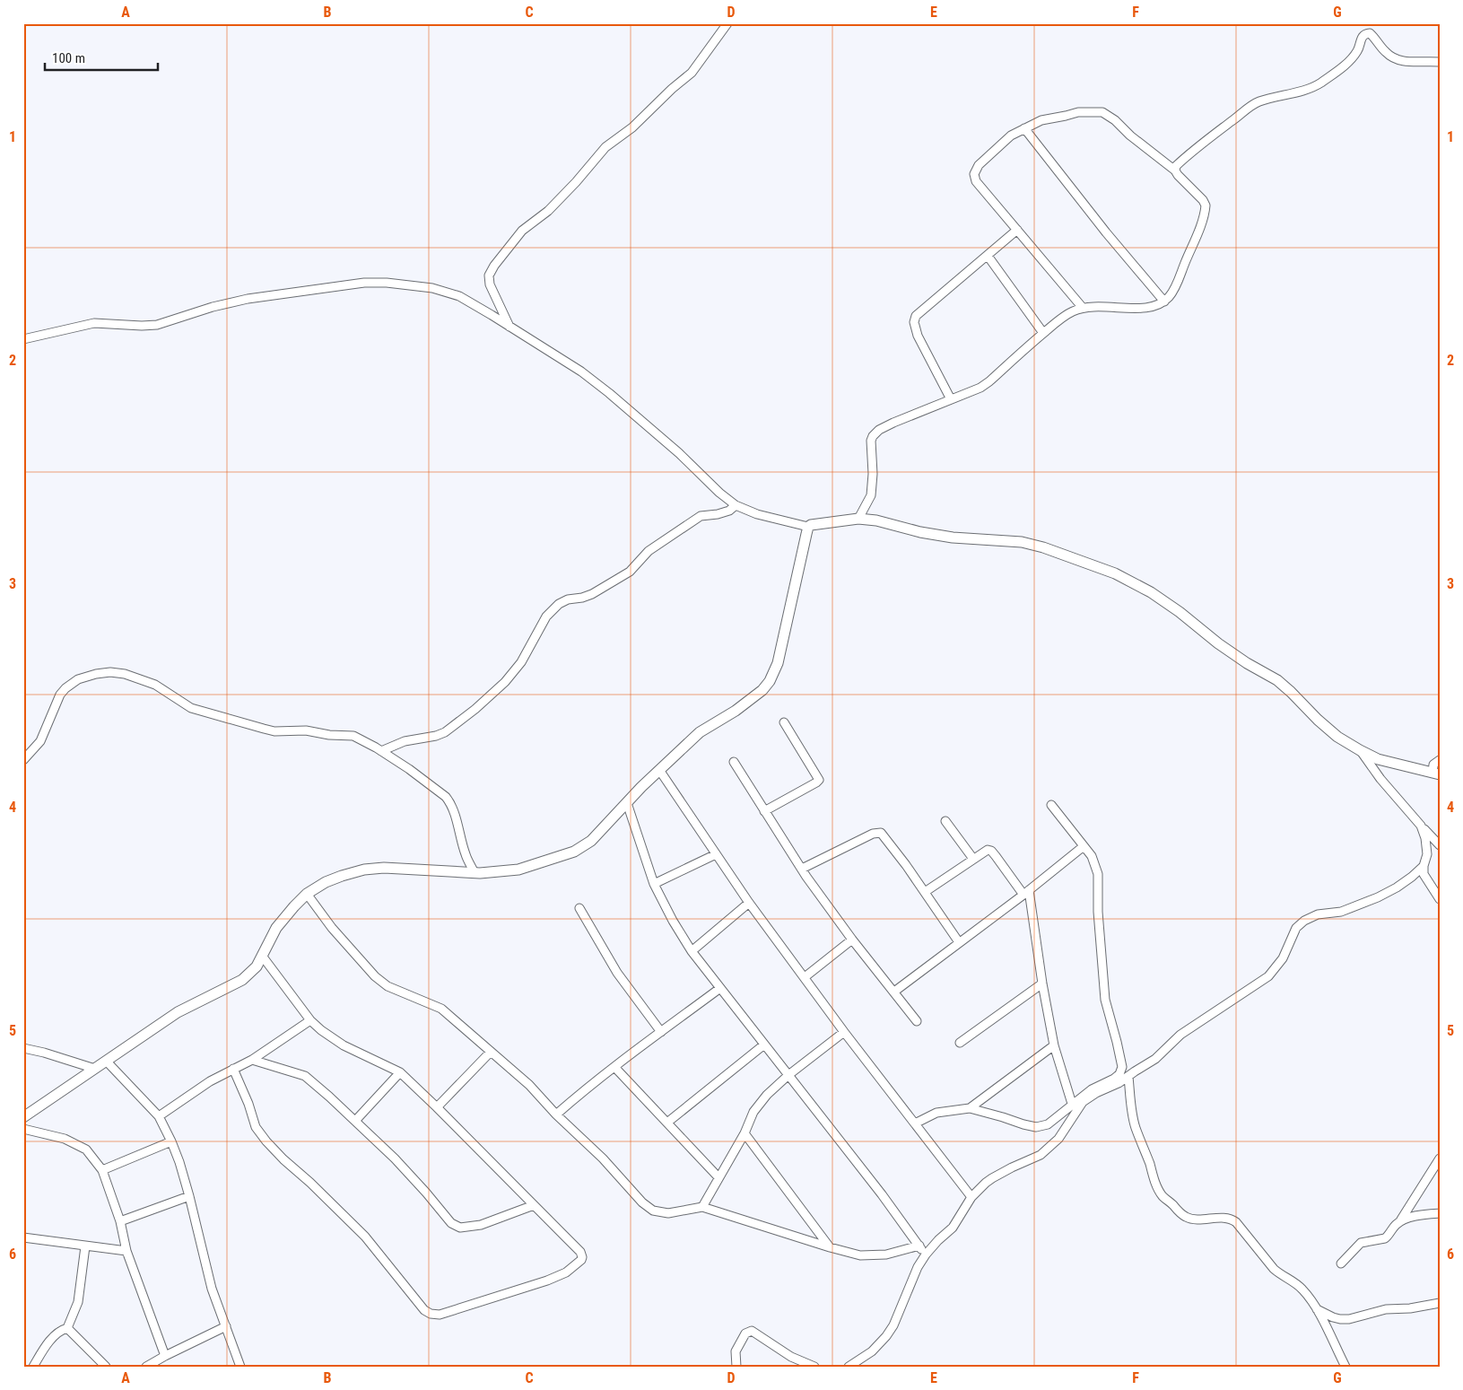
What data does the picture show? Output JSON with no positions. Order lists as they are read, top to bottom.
{
  "scale_bar": "100 m",
  "grid": {
    "columns": [
      "A",
      "B",
      "C",
      "D",
      "E",
      "F",
      "G"
    ],
    "rows": [
      "1",
      "2",
      "3",
      "4",
      "5",
      "6"
    ]
  }
}
